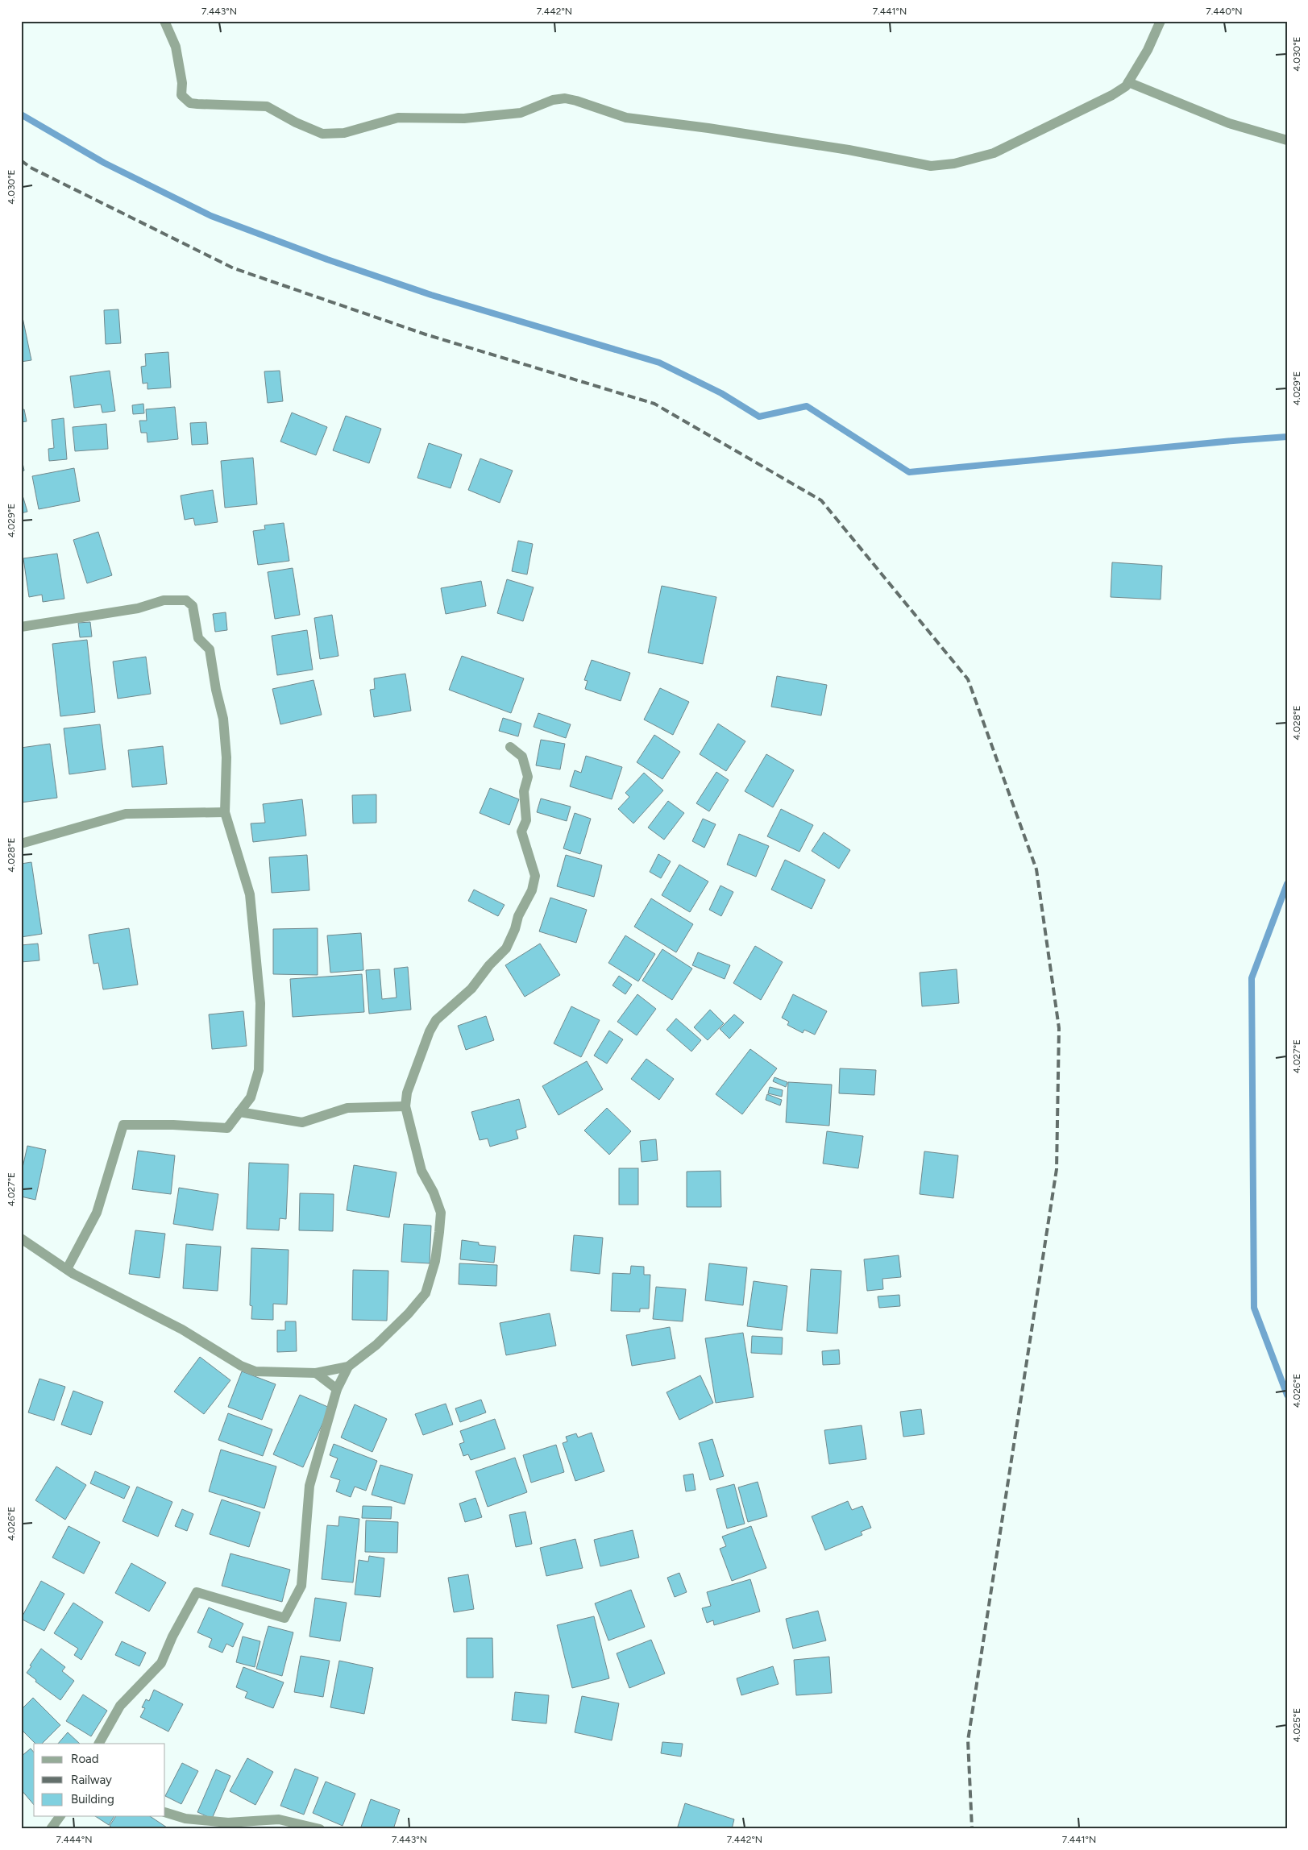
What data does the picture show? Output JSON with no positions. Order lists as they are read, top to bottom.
{
  "legend": ["Road", "Railway", "Building"],
  "coordinates": [
    "7.443°N",
    "7.442°N",
    "7.441°N",
    "7.440°N",
    "4.030°E",
    "4.029°E",
    "4.028°E",
    "4.027°E",
    "4.026°E",
    "4.025°E",
    "7.444°N"
  ]
}
